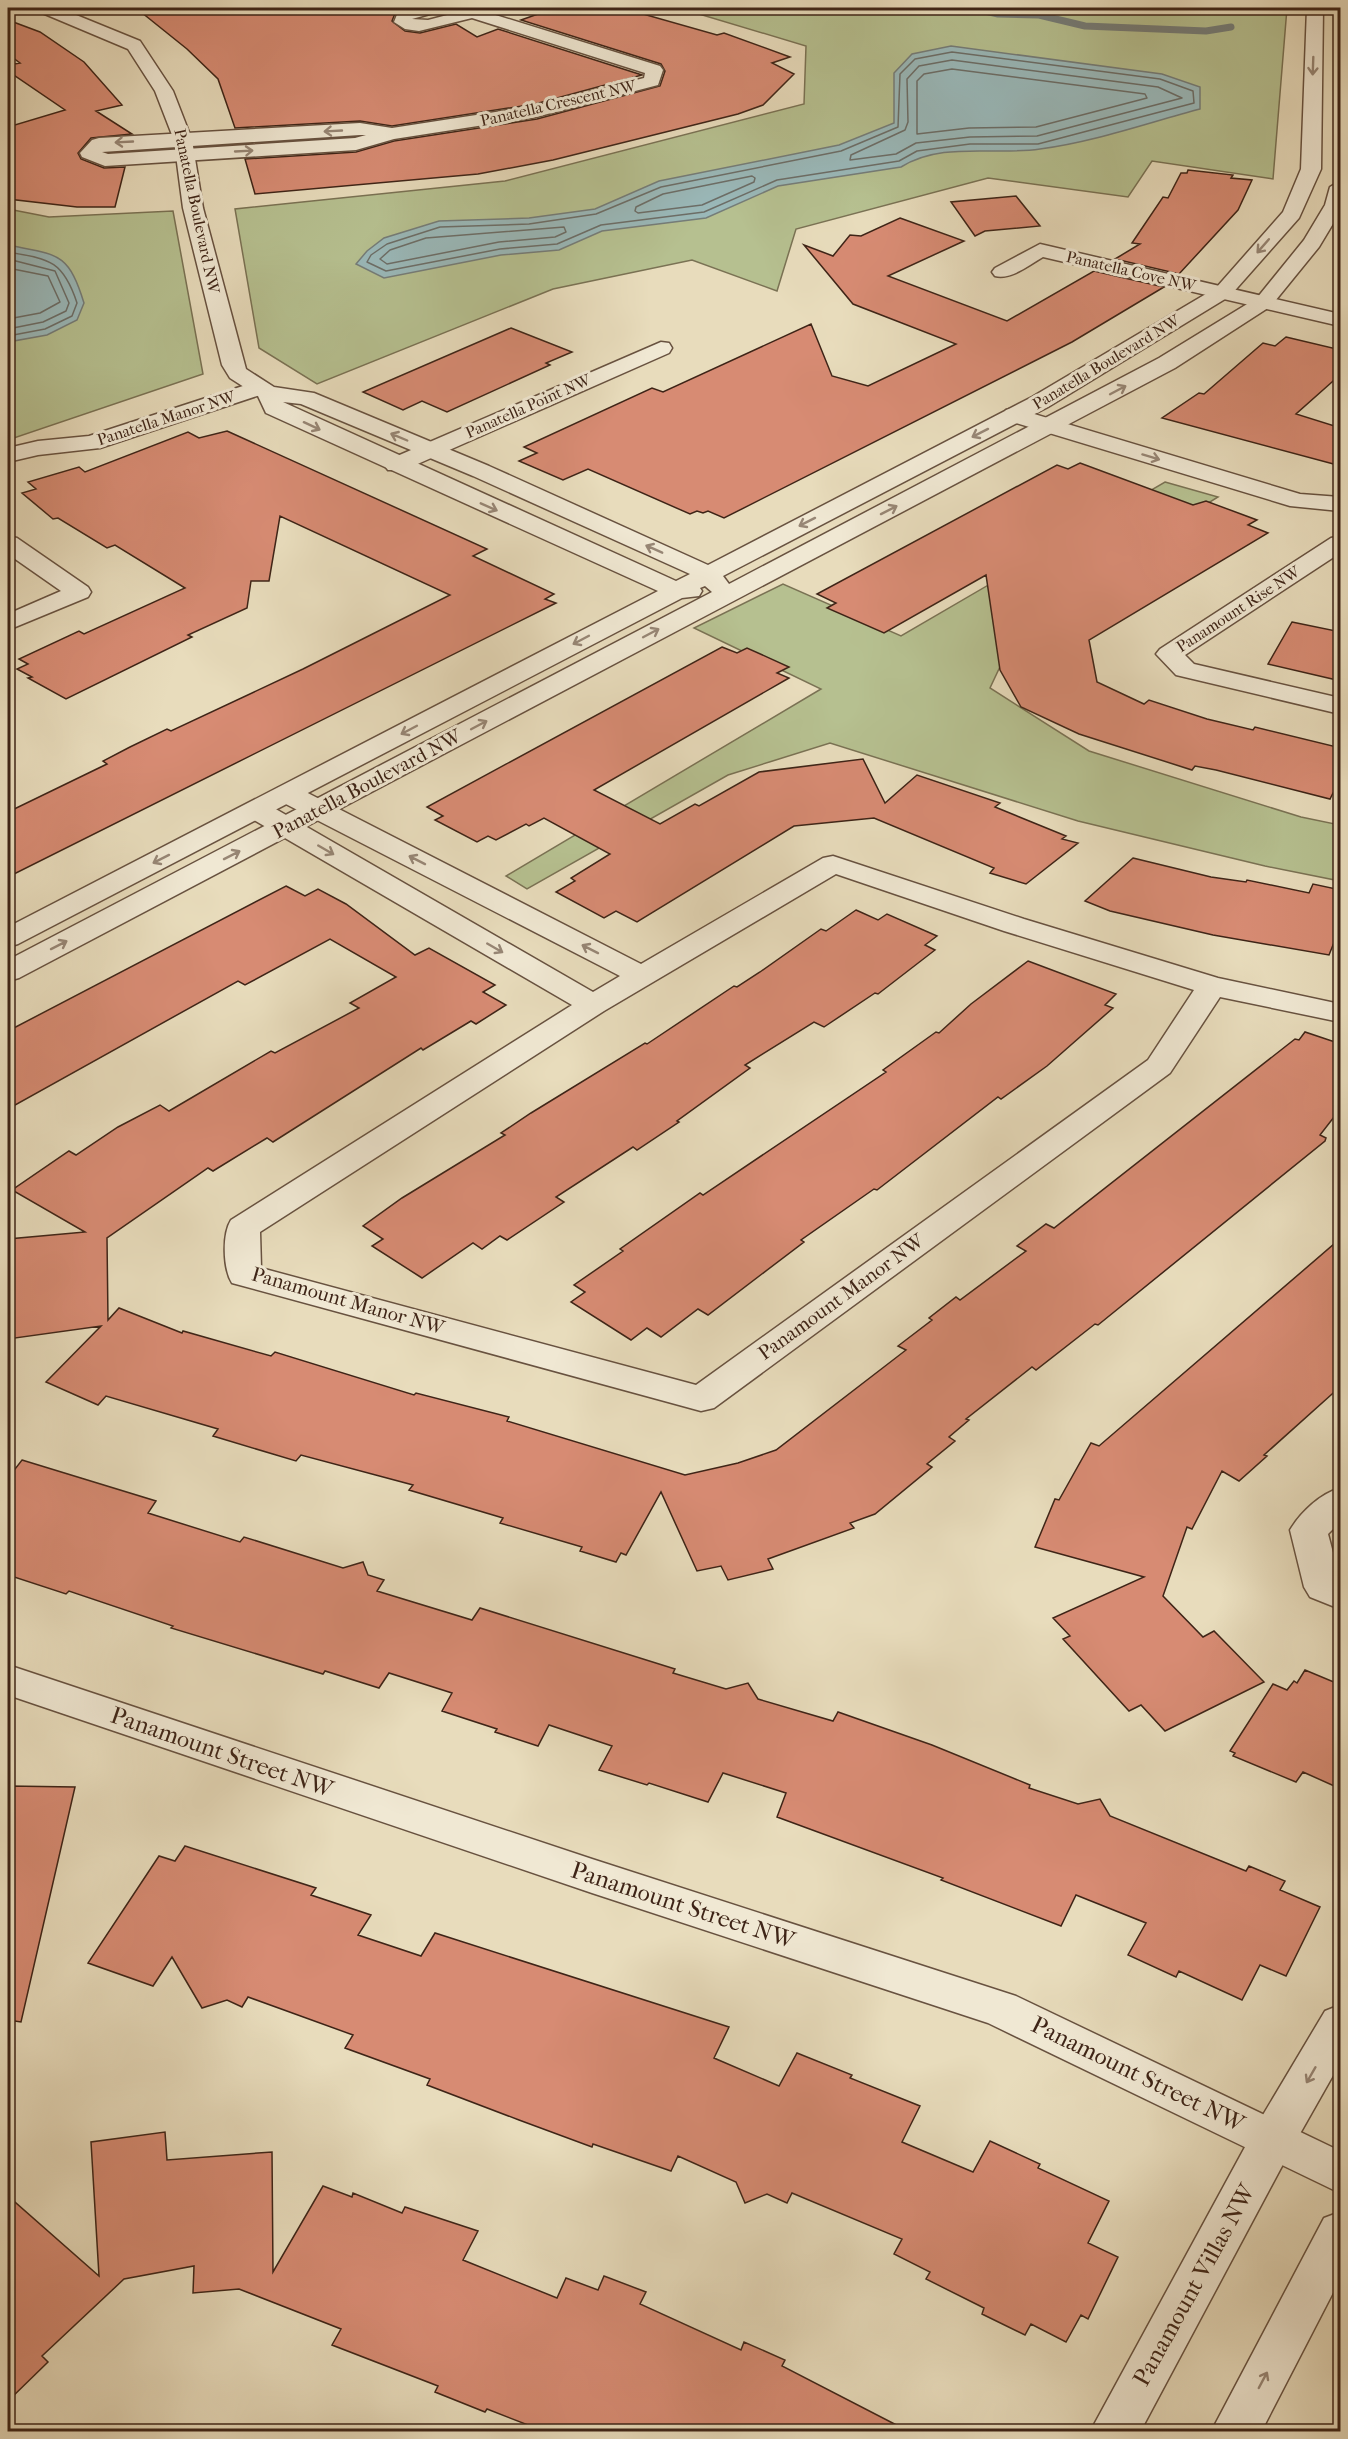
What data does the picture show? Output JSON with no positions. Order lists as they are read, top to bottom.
{
  "streets": {
    "street": [
      "Panatella Crescent NW",
      "Panatella Boulevard NW",
      "Panatella Cove NW",
      "Panatella Point NW",
      "Panatella Manor NW",
      "Panamount Rise NW",
      "Panamount Manor NW",
      "Panamount Street NW",
      "Panamount Villas NW"
    ]
  },
  "crossings": [
    ["Panatella Crescent NW", "Panatella Boulevard NW"],
    ["Panatella Boulevard NW", "Panatella Cove NW"],
    ["Panatella Boulevard NW", "Panatella Manor NW"],
    ["Panamount Street NW", "Panamount Villas NW"]
  ]
}
